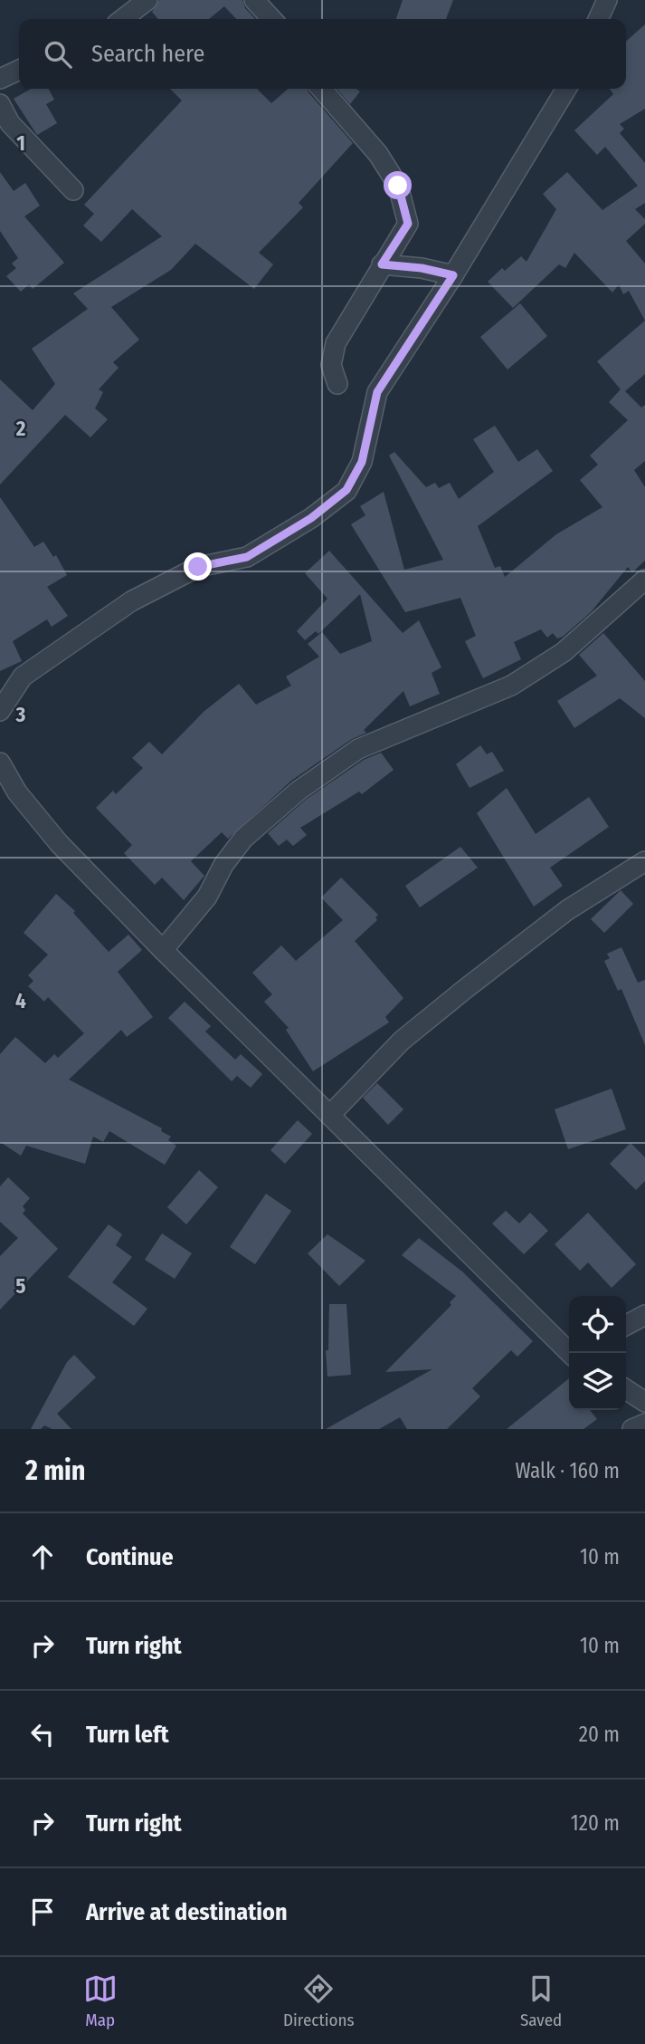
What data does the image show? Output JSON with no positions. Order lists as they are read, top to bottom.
{
  "page": {
    "search": "Search here",
    "heading": ["2 min", "Walk · 160 m"],
    "list": [
      ["Continue", "10 m"],
      ["Turn right", "10 m"],
      ["Turn left", "20 m"],
      ["Turn right", "120 m"],
      "Arrive at destination"
    ],
    "nav": ["Map", "Directions", "Saved"]
  },
  "grid": {
    "rows": [
      "1",
      "2",
      "3",
      "4",
      "5"
    ]
  }
}
